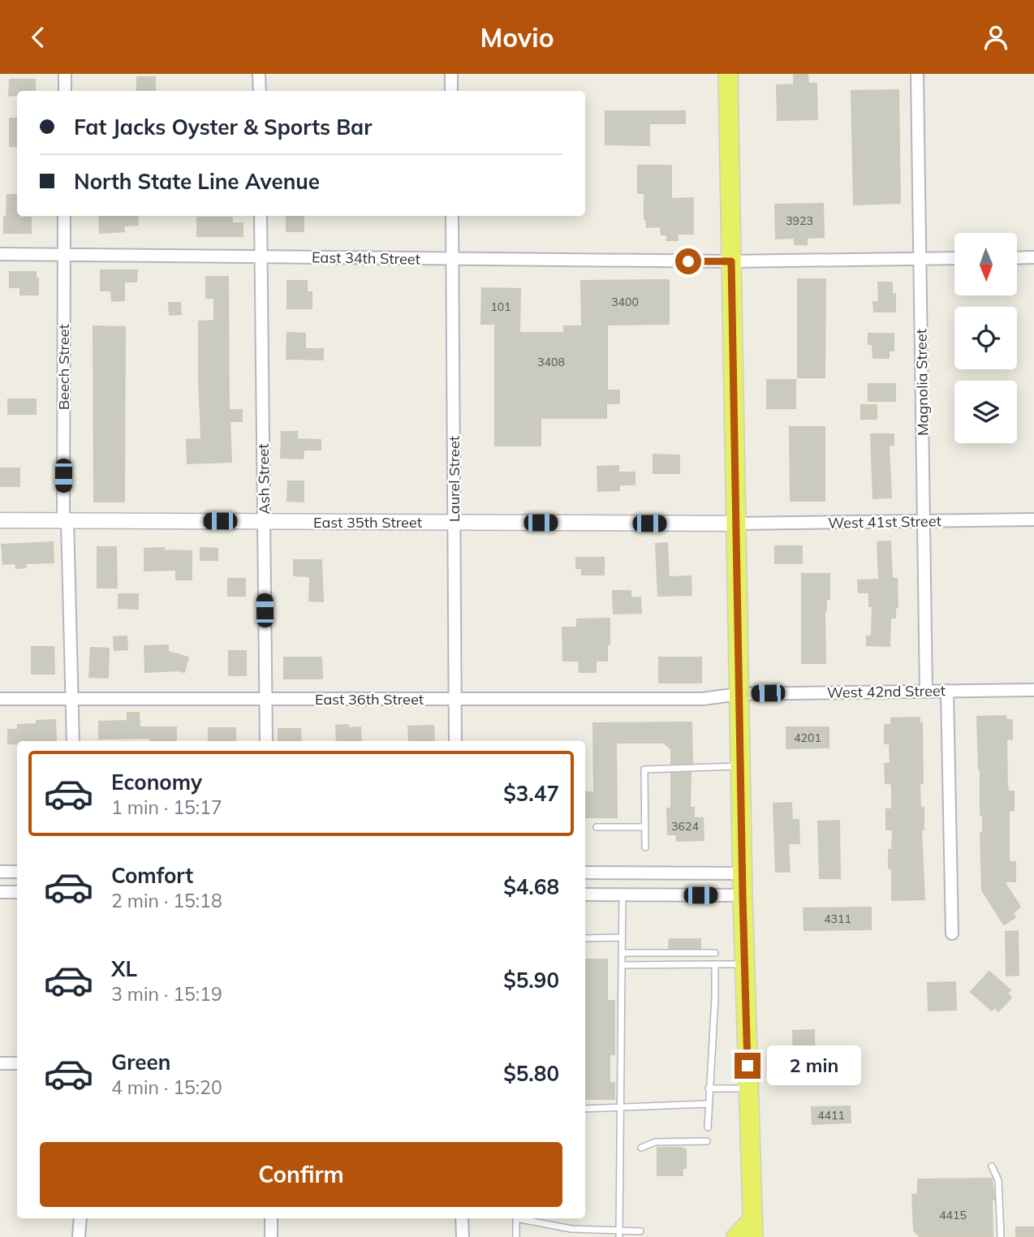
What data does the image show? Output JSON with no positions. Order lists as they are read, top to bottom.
{
  "streets": {
    "street": [
      "East 34th Street",
      "Beech Street",
      "Magnolia Street",
      "Ash Street",
      "Laurel Street",
      "East 35th Street",
      "West 41st Street",
      "West 42nd Street",
      "East 36th Street"
    ]
  },
  "crossings": [
    ["East 34th Street", "Beech Street"],
    ["East 34th Street", "Magnolia Street"],
    ["East 34th Street", "Ash Street"],
    ["East 34th Street", "Laurel Street"],
    ["Beech Street", "East 35th Street"],
    ["Beech Street", "East 36th Street"],
    ["Magnolia Street", "West 41st Street"],
    ["Magnolia Street", "West 42nd Street"],
    ["Ash Street", "East 35th Street"],
    ["Ash Street", "East 36th Street"],
    ["Laurel Street", "East 35th Street"],
    ["Laurel Street", "East 36th Street"],
    ["East 35th Street", "West 41st Street"],
    ["West 42nd Street", "East 36th Street"]
  ],
  "house_numbers": [
    "3923",
    "3400",
    "101",
    "3408",
    "4201",
    "3624",
    "4311",
    "4411",
    "4415"
  ],
  "north": "bottom",
  "page": {
    "header": "Movio",
    "banner": ["Fat Jacks Oyster & Sports Bar", "North State Line Avenue"],
    "list": [
      {
        "name": "Economy",
        "note": "1 min · 15:17",
        "value": "$3.47"
      },
      {
        "name": "Comfort",
        "note": "2 min · 15:18",
        "value": "$4.68"
      },
      {
        "name": "XL",
        "note": "3 min · 15:19",
        "value": "$5.90"
      },
      {
        "name": "Green",
        "note": "4 min · 15:20",
        "value": "$5.80"
      }
    ],
    "bubble": "2 min",
    "buttons": "Confirm"
  }
}
